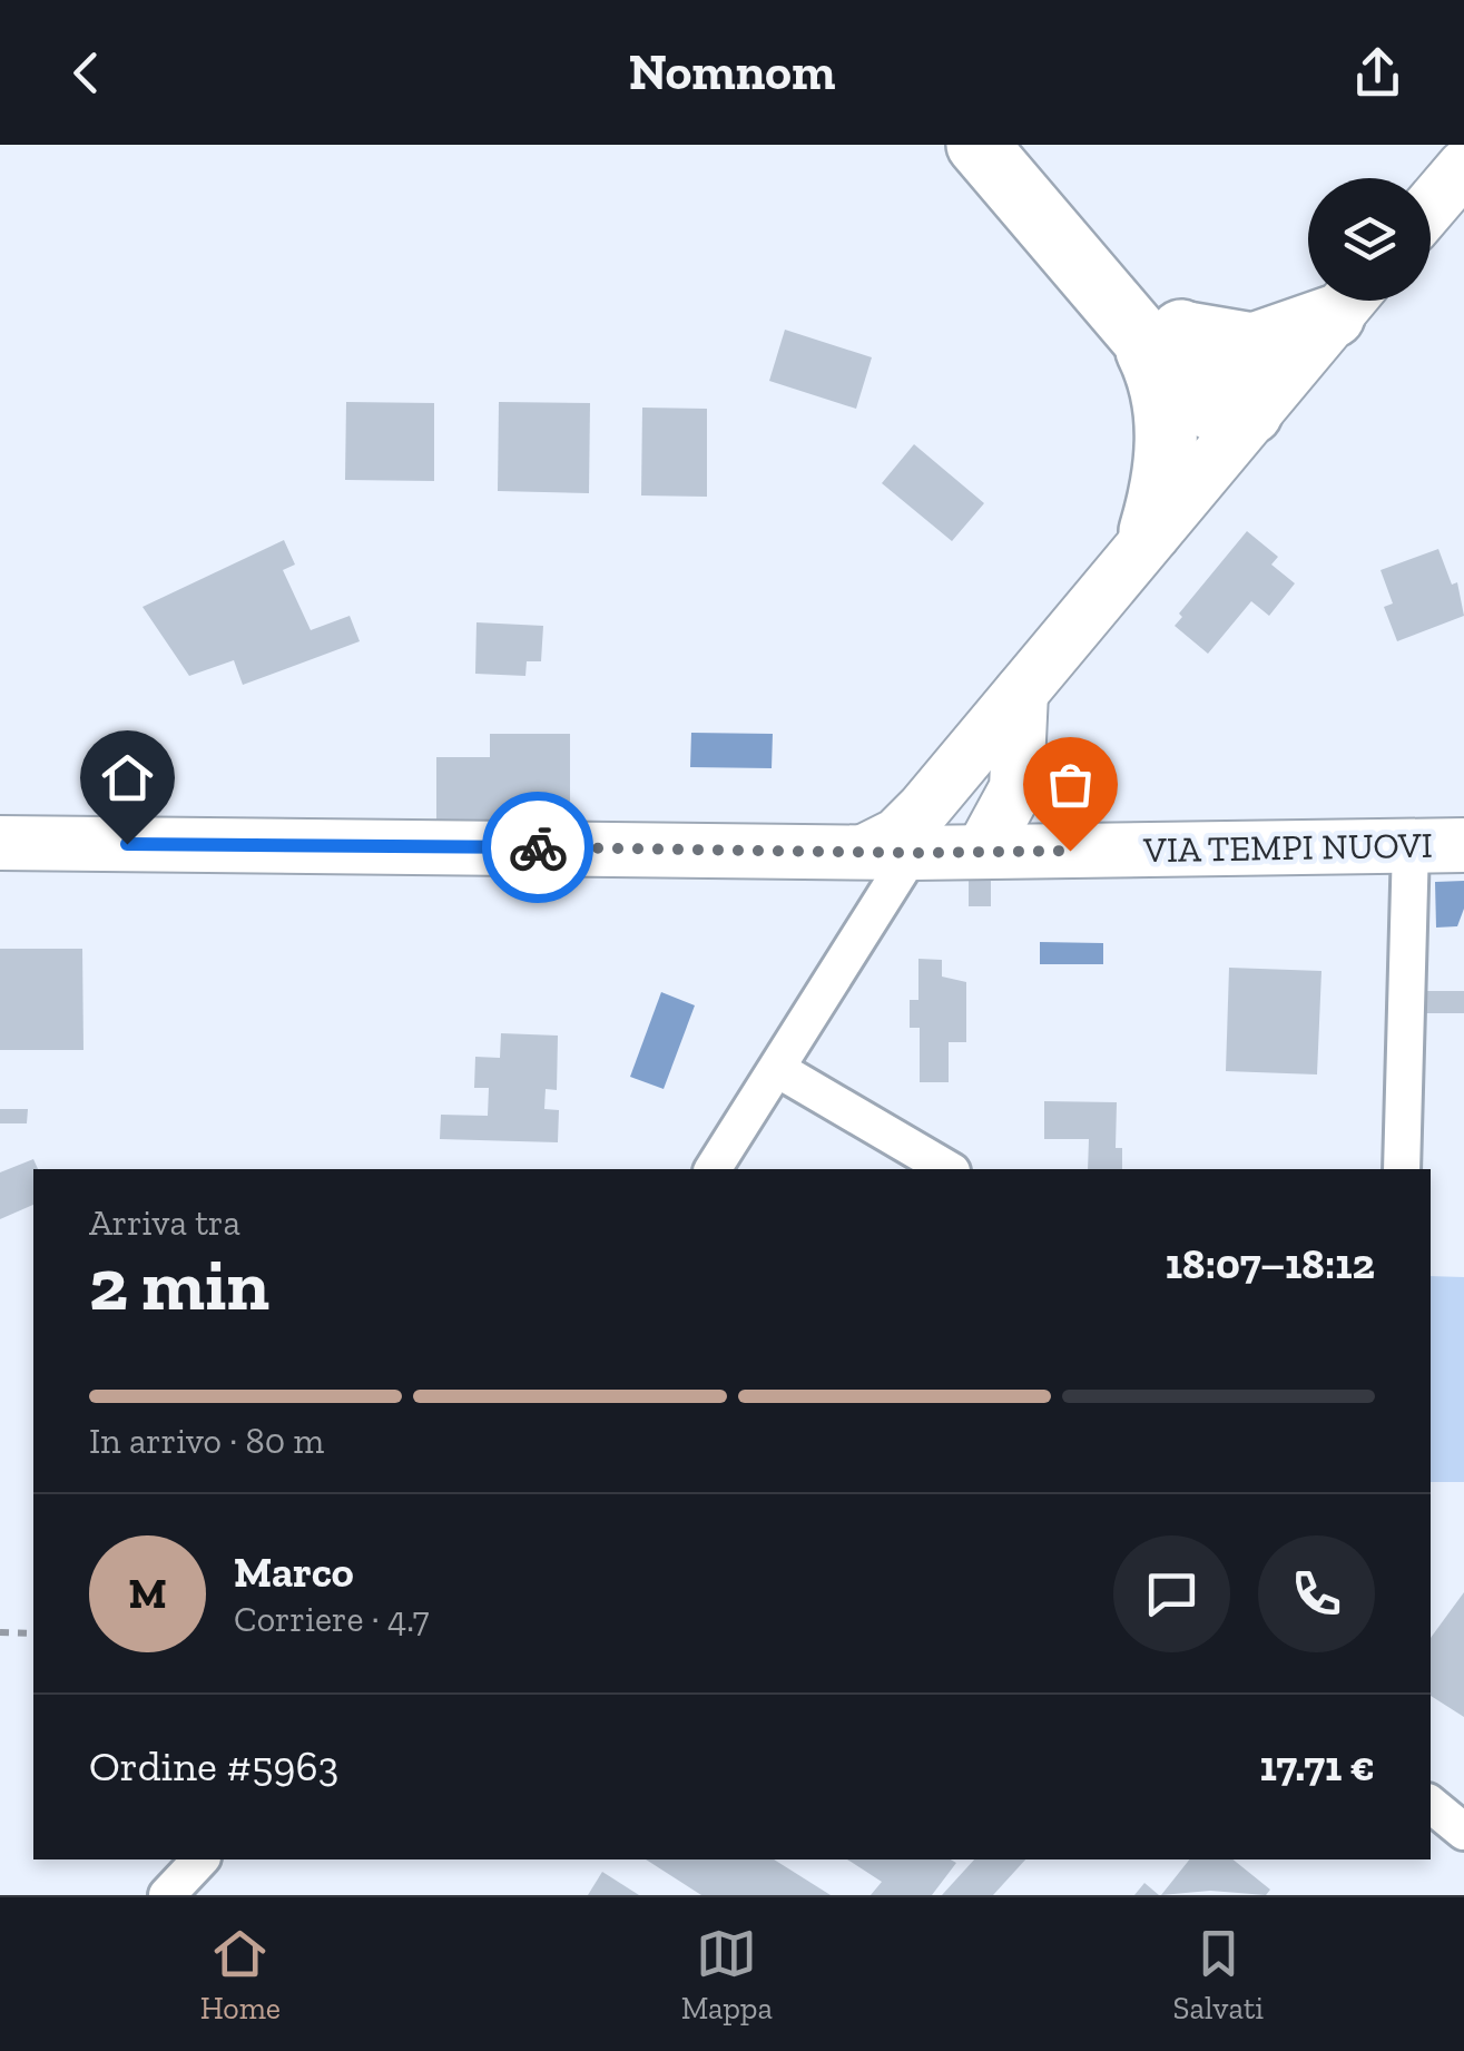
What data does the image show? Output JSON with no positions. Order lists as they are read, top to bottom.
{
  "streets": {
    "street": ["VIA TEMPI NUOVI"]
  },
  "page": {
    "header": "Nomnom",
    "heading": ["2 min", "Arriva tra", "18:07–18:12"],
    "panel": [
      "Marco",
      "Corriere · 4.7",
      "Ordine #5963",
      "17.71 €"
    ],
    "bar": "In arrivo · 80 m",
    "round": "M",
    "tabs": ["Home", "Mappa", "Salvati"]
  }
}
